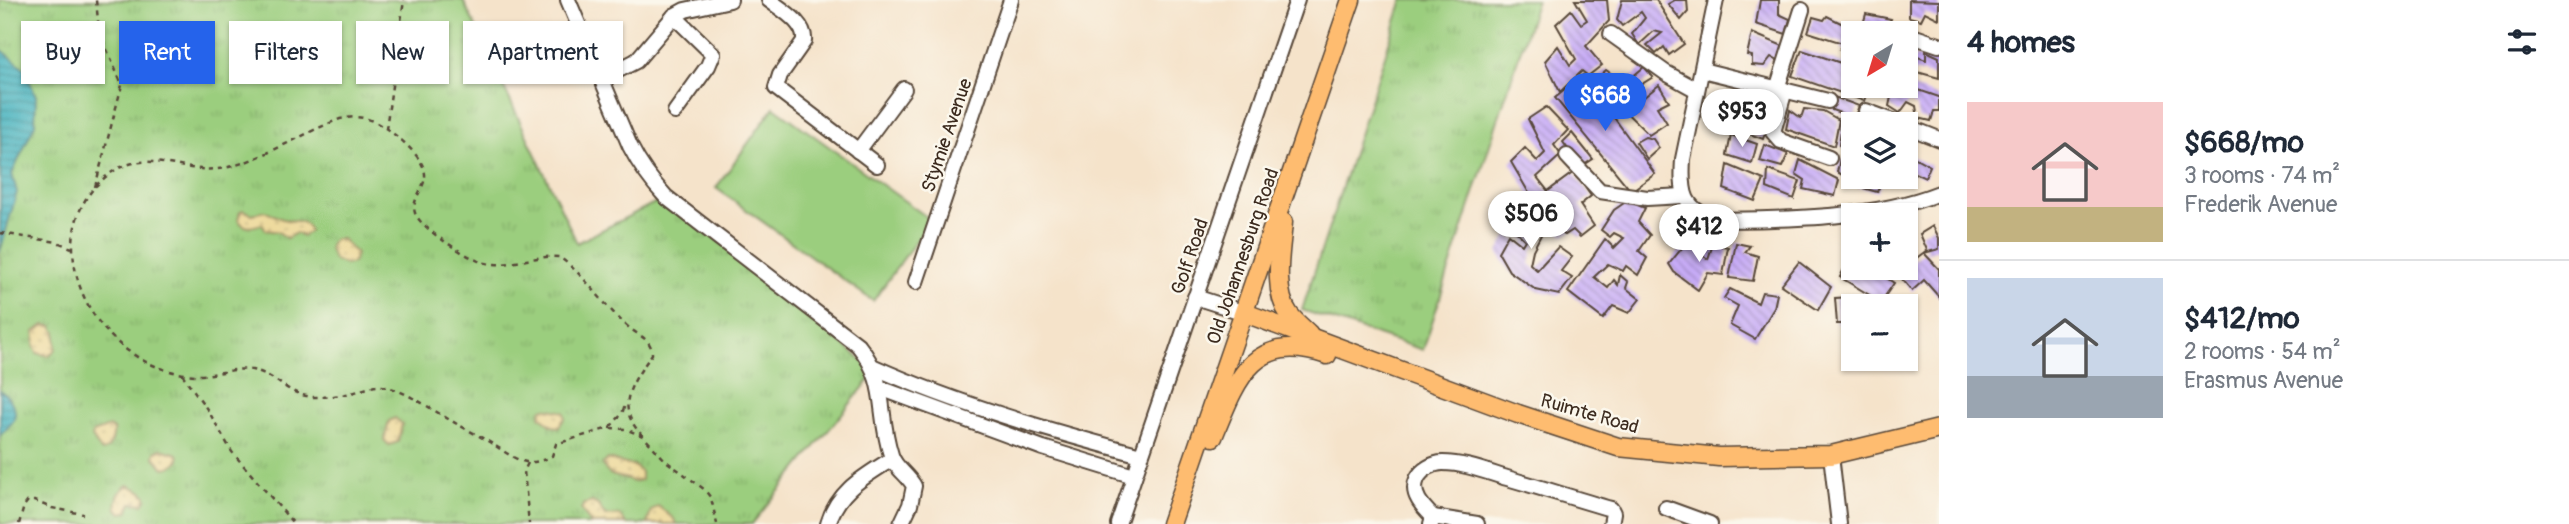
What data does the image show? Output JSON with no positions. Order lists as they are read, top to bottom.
{
  "streets": {
    "main road": ["Old Johannesburg Road", "Ruimte Road"],
    "street": ["Stymie Avenue", "Golf Road"]
  },
  "crossings": [
    ["Old Johannesburg Road", "Ruimte Road"]
  ],
  "north": "bottom left",
  "page": {
    "heading": "4 homes",
    "map_buttons": ["+", "−"],
    "chip": [
      "Buy",
      "Rent",
      "Filters",
      "New",
      "Apartment"
    ],
    "price": [
      "$668",
      "$953",
      "$506",
      "$412"
    ],
    "list": [
      {
        "name": "$668/mo",
        "note": "3 rooms · 74 m² · Frederik Avenue"
      },
      {
        "name": "$412/mo",
        "note": "2 rooms · 54 m² · Erasmus Avenue"
      }
    ]
  }
}
